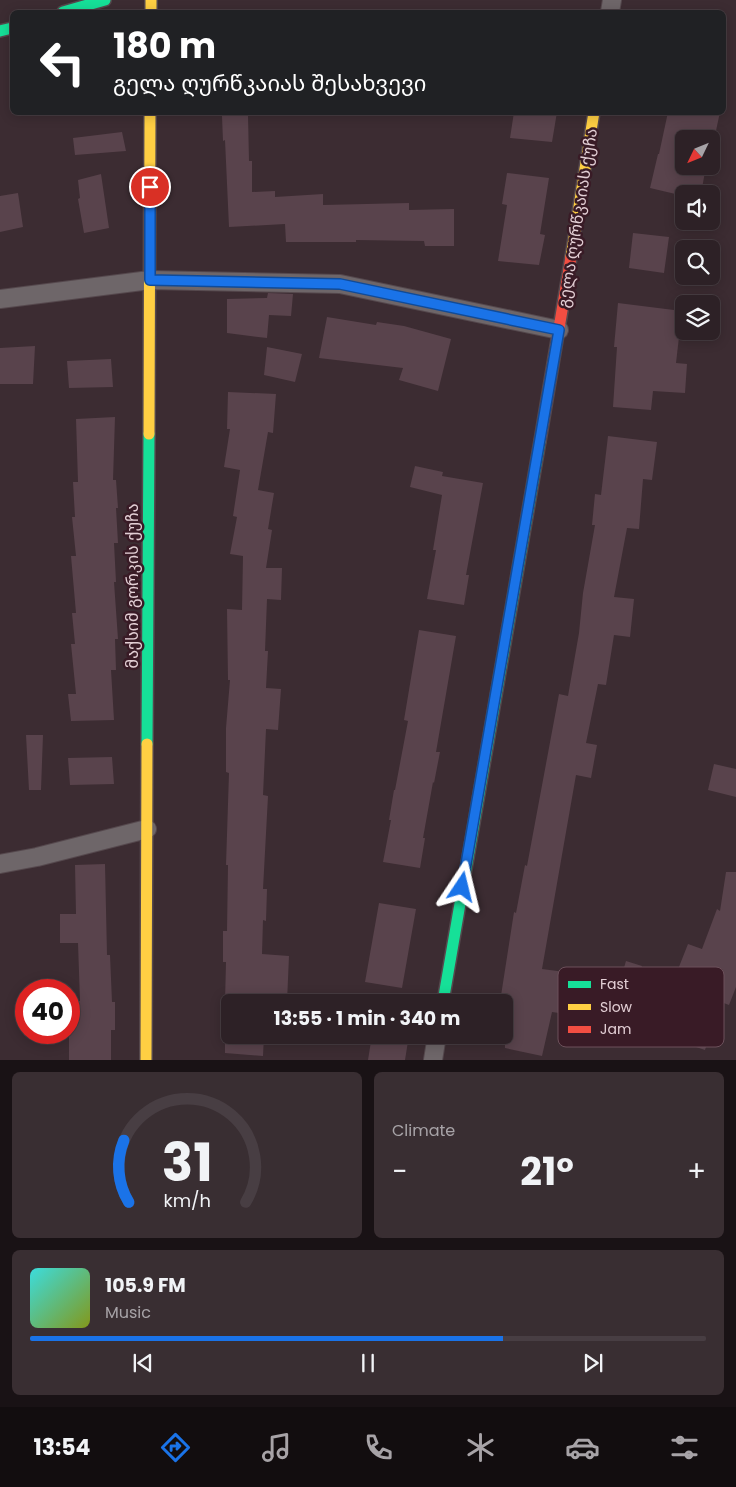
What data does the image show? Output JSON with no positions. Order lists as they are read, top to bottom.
{
  "streets": {
    "street": ["გელა ღურწკაიას ქუჩა", "მაქსიმ გორკის ქუჩა"]
  },
  "legend": ["Fast", "Slow", "Jam"],
  "north": "bottom left",
  "page": {
    "turn": ["180 m", "გელა ღურწკაიას შესახვევი"],
    "limit": "40",
    "trip": "13:55 · 1 min · 340 m",
    "tile": "Climate",
    "heat": ["−", "21°", "+"],
    "song": ["105.9 FM", "Music"],
    "tabs": "13:54",
    "gauge": ["31", "km/h"]
  }
}
